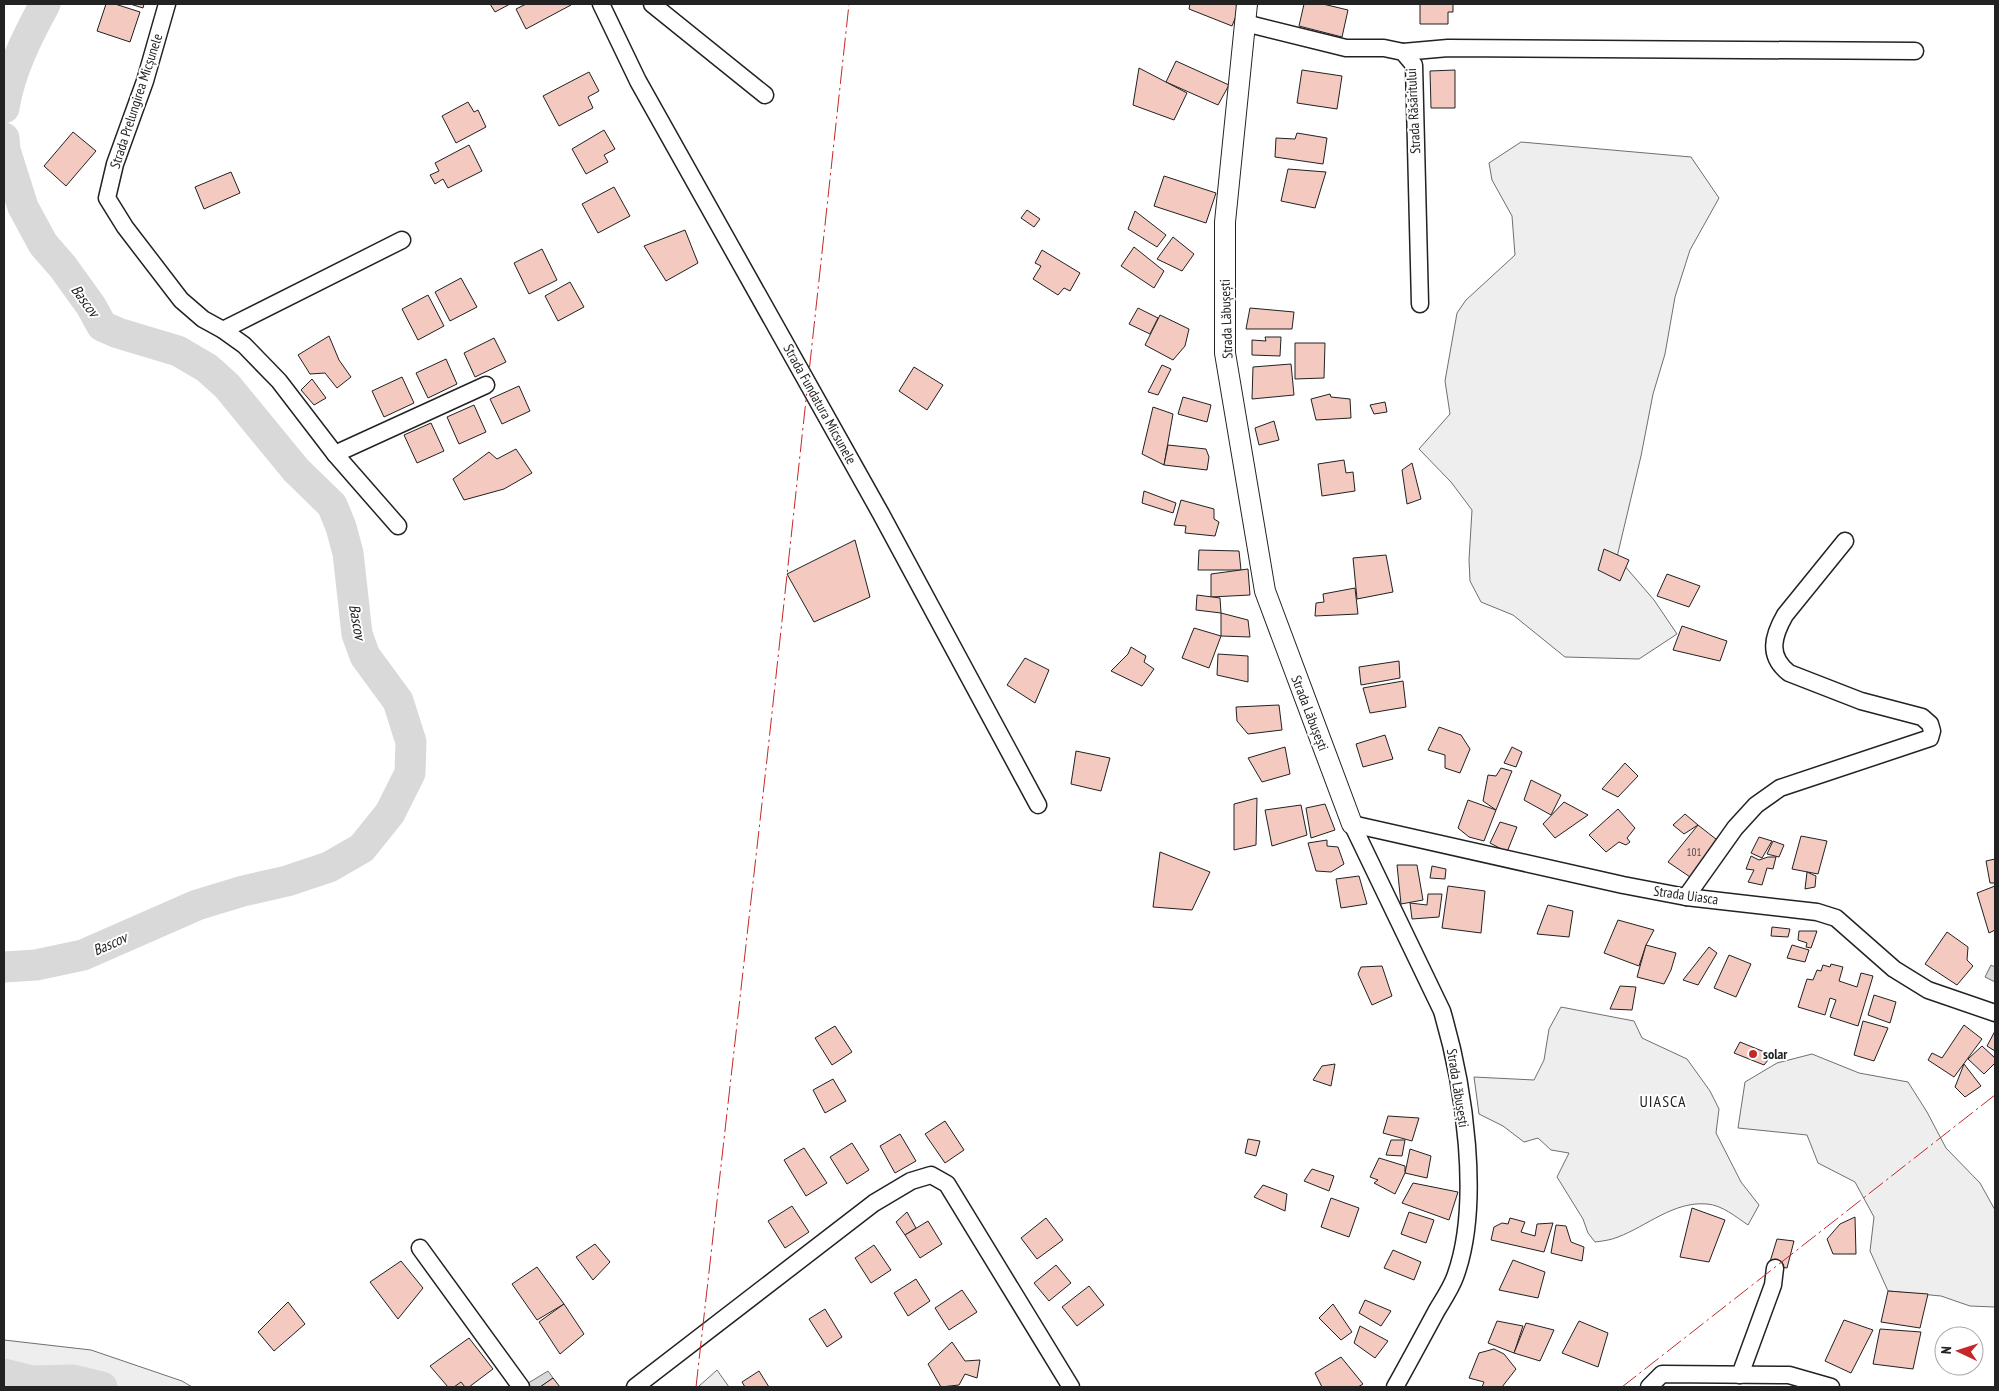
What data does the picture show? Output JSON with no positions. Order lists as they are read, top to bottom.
{
  "streets": {
    "street": [
      "Strada Prelungirea Micșunele",
      "Strada Răsăritului",
      "Strada Lăbușești",
      "Strada Fundatura Micsunele",
      "Strada Uiasca"
    ]
  },
  "crossings": [
    ["Strada Răsăritului", "Strada Lăbușești"],
    ["Strada Lăbușești", "Strada Uiasca"]
  ],
  "districts": ["UIASCA"],
  "water": ["Bascov"],
  "places": ["solar"],
  "house_numbers": ["101"],
  "north": "left"
}
